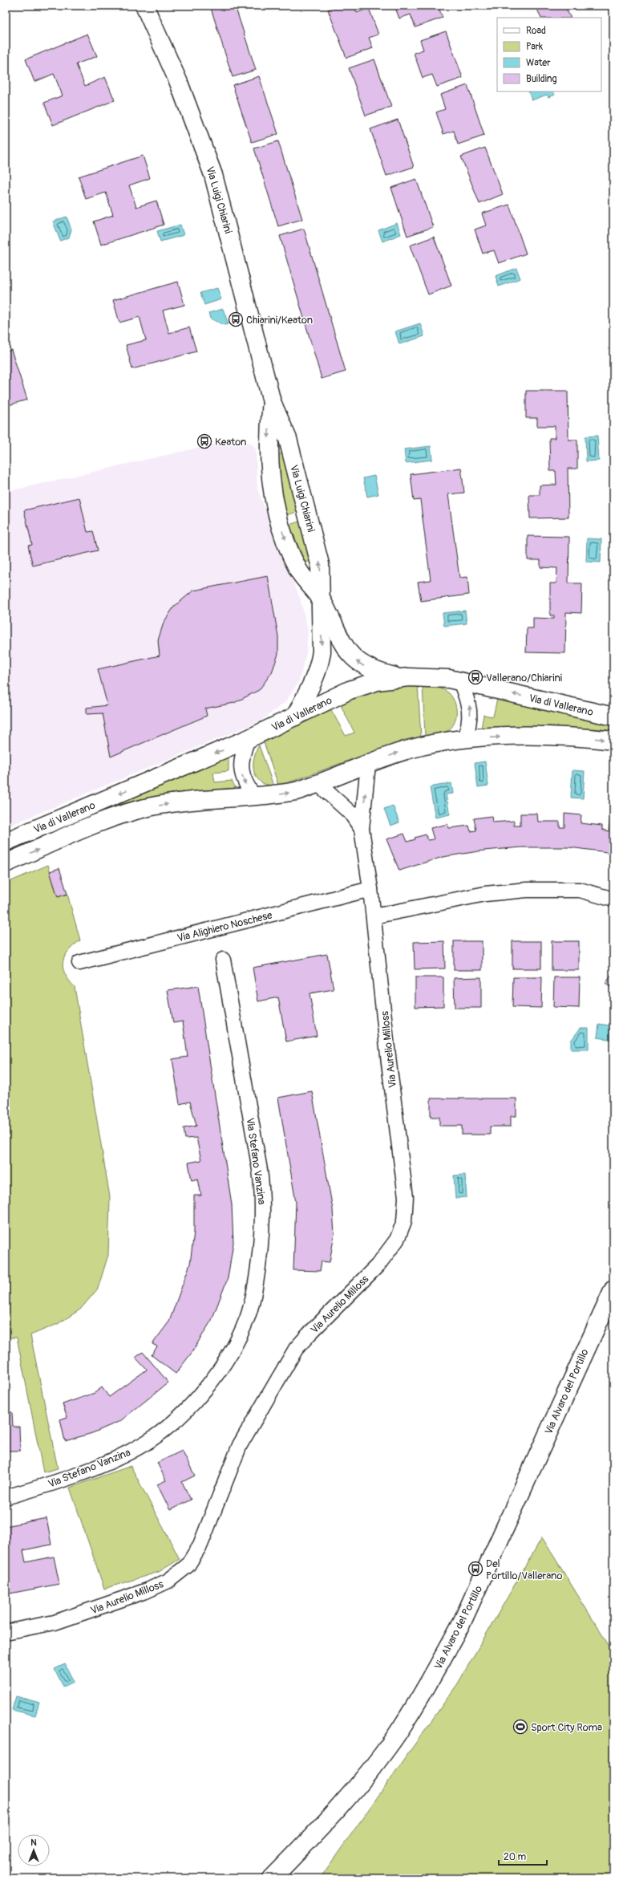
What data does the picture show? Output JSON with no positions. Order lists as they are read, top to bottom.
{
  "streets": {
    "street": [
      "Via Luigi Chiarini",
      "Via di Vallerano",
      "Via Alighiero Noschese",
      "Via Aurelio Milloss",
      "Via Stefano Vanzina",
      "Via Alvaro del Portillo"
    ]
  },
  "crossings": [
    ["Via Luigi Chiarini", "Via di Vallerano"],
    ["Via di Vallerano", "Via Aurelio Milloss"],
    ["Via Alighiero Noschese", "Via Aurelio Milloss"]
  ],
  "places": {
    "bus stop": [
      "Chiarini/Keaton",
      "Keaton",
      "Vallerano/Chiarini",
      "Del Portillo/Vallerano"
    ],
    "sports": ["Sport City Roma"]
  },
  "legend": [
    "Road",
    "Park",
    "Water",
    "Building"
  ],
  "scale_bar": "20 m",
  "north": "top"
}
